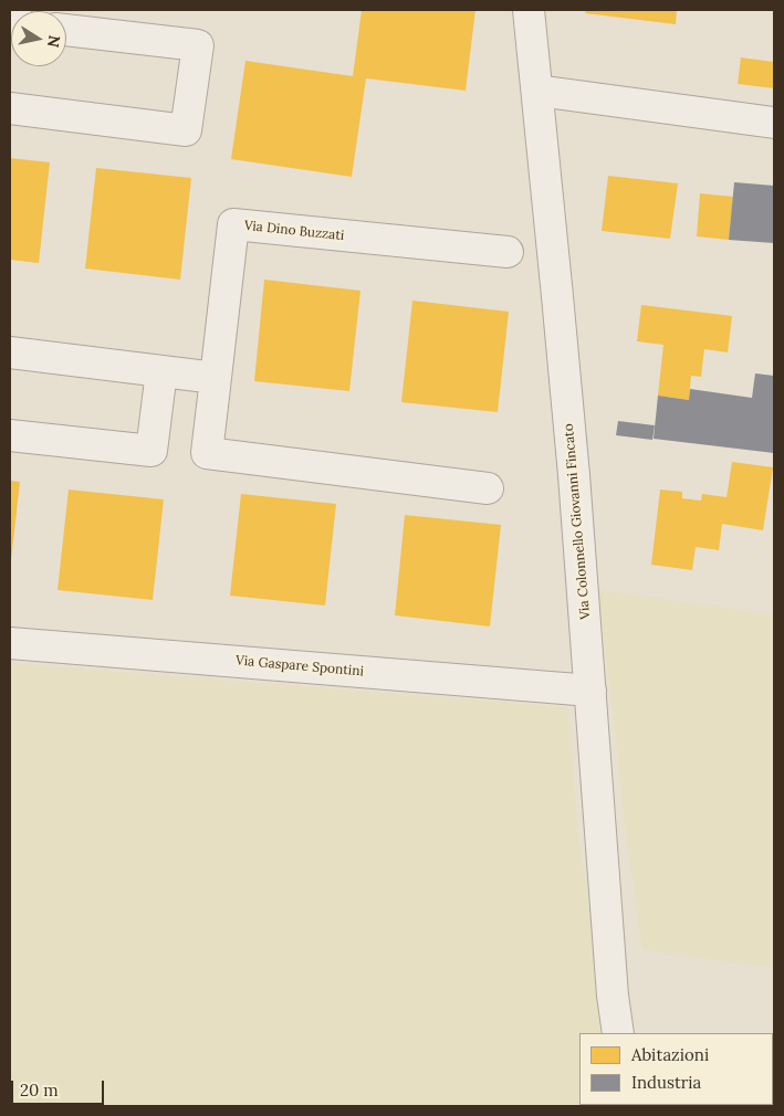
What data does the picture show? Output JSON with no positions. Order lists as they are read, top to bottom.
{
  "streets": {
    "street": ["Via Dino Buzzati", "Via Colonnello Giovanni Fincato", "Via Gaspare Spontini"]
  },
  "crossings": [
    ["Via Colonnello Giovanni Fincato", "Via Gaspare Spontini"]
  ],
  "legend": ["Abitazioni", "Industria"],
  "scale_bar": "20 m",
  "north": "right"
}
